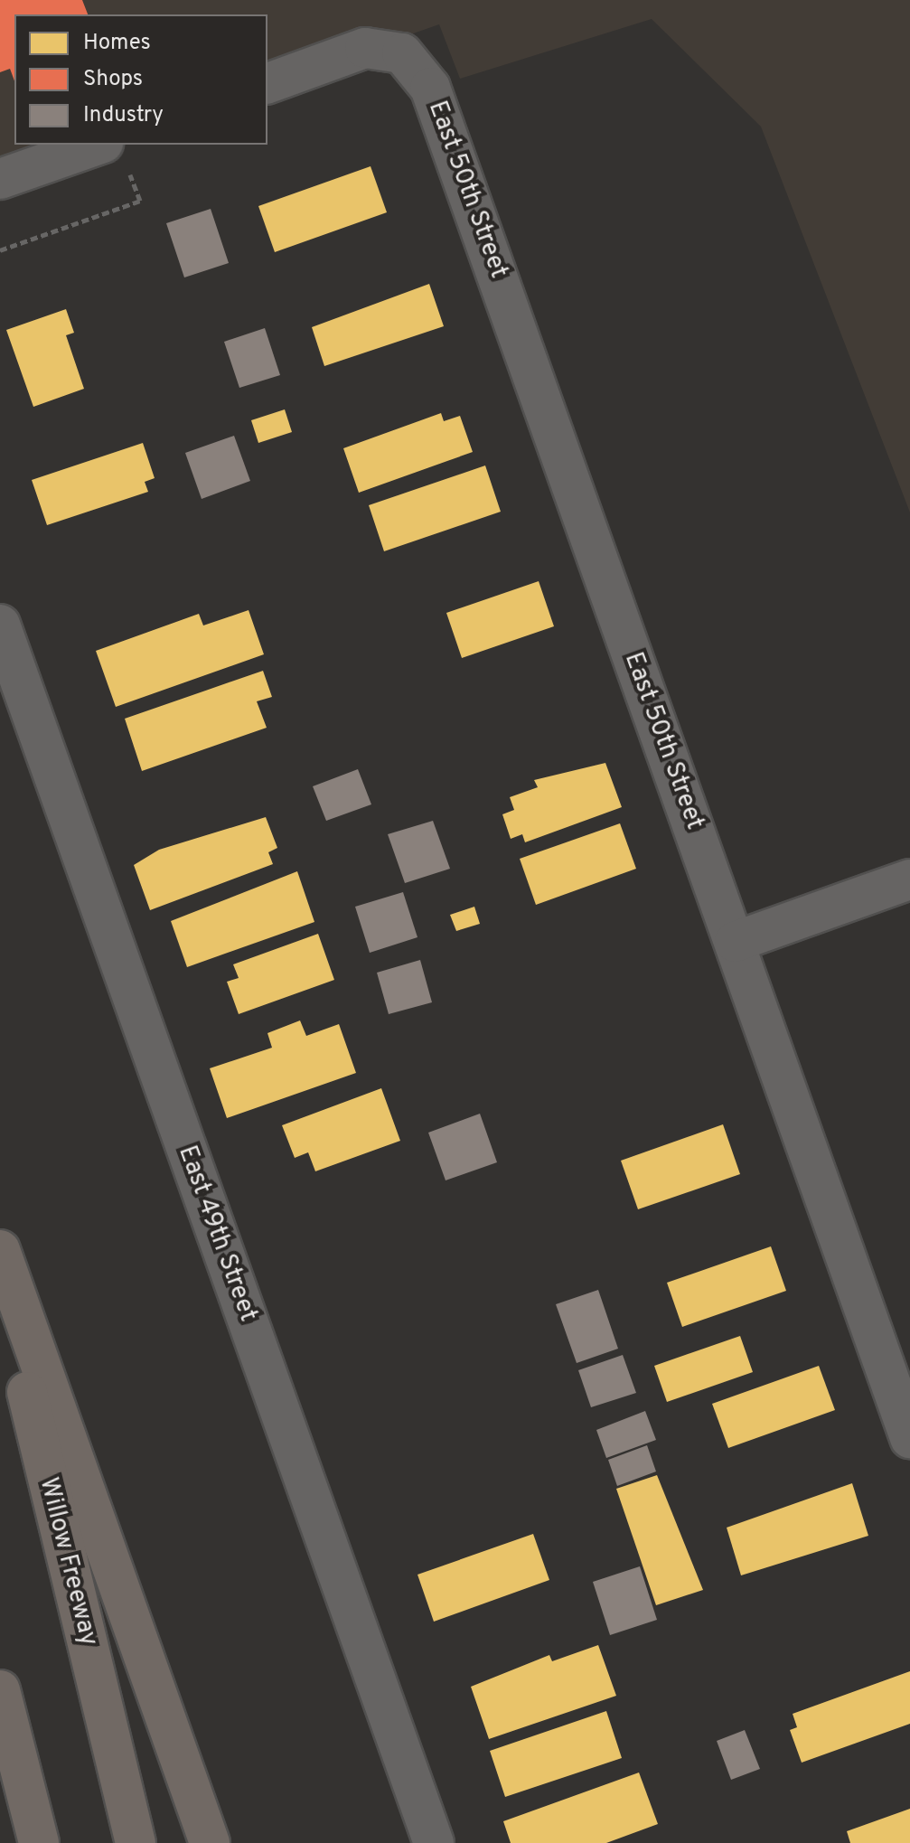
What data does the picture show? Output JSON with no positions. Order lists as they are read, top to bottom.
{
  "streets": {
    "highway": ["Willow Freeway"],
    "street": ["East 50th Street", "East 49th Street"]
  },
  "legend": ["Homes", "Shops", "Industry"]
}
